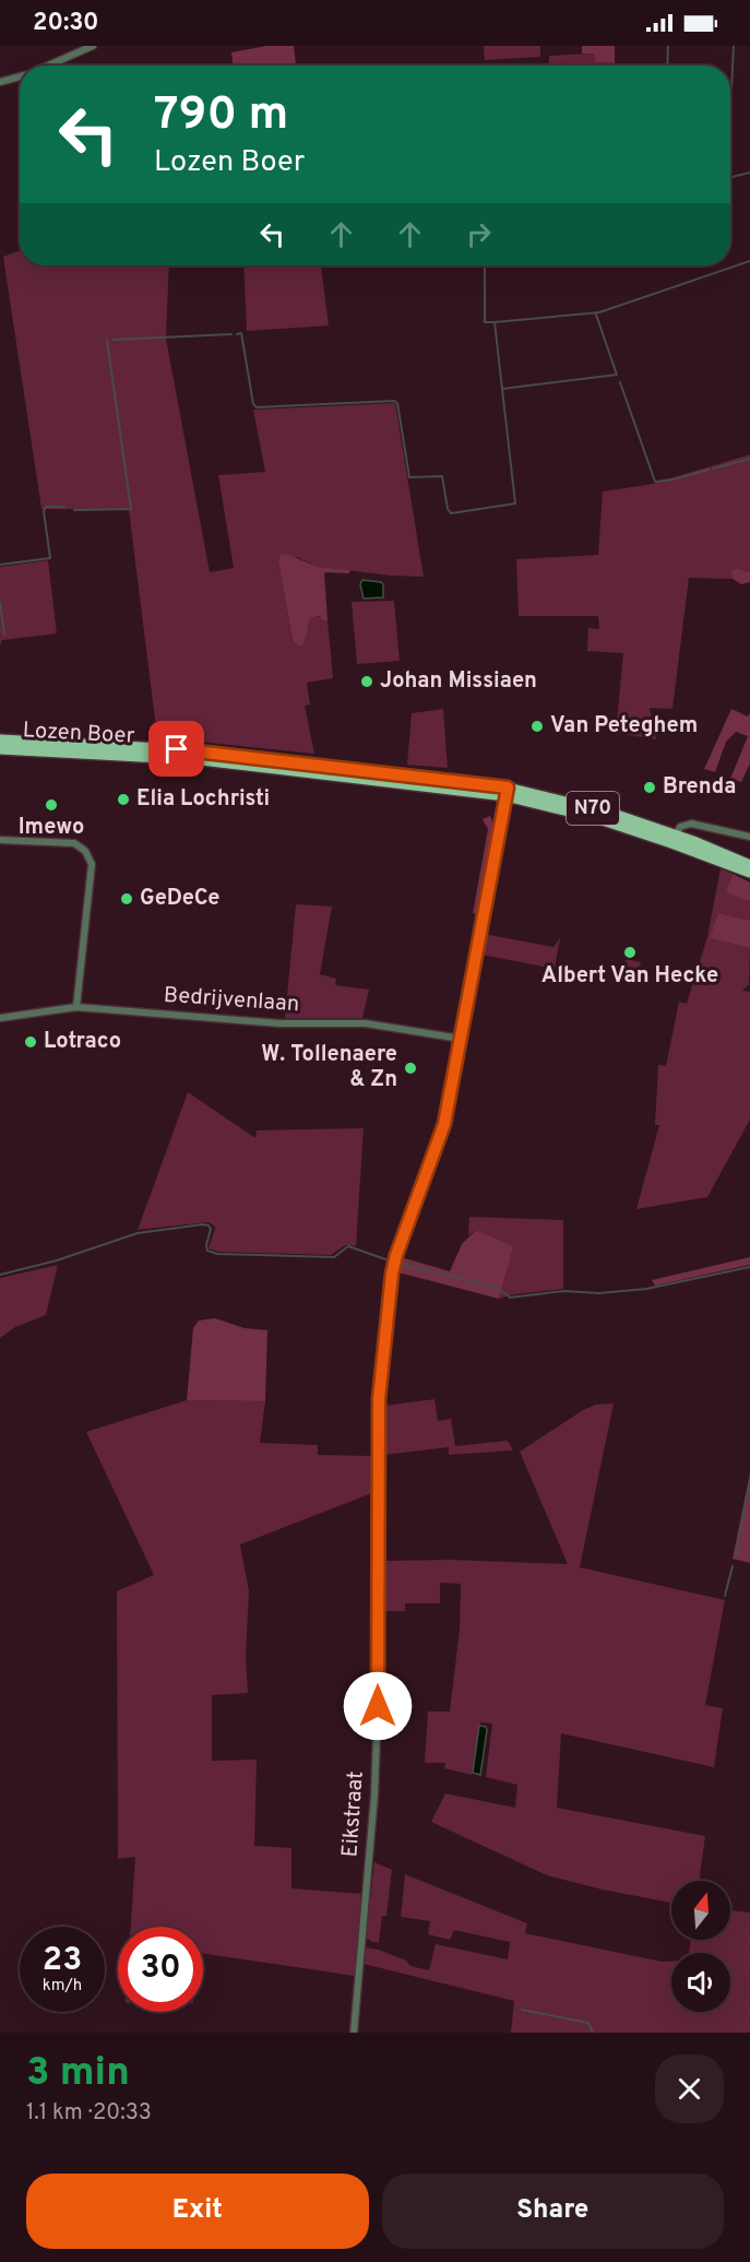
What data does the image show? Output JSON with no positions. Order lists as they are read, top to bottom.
{
  "streets": {
    "main road": ["Lozen Boer", "N70"],
    "street": ["Bedrijvenlaan", "Eikstraat"]
  },
  "crossings": [
    ["Lozen Boer", "N70"],
    ["Lozen Boer", "Eikstraat"],
    ["N70", "Eikstraat"],
    ["Bedrijvenlaan", "Eikstraat"]
  ],
  "places": [
    "Johan Missiaen",
    "Van Peteghem",
    "Brenda",
    "Elia Lochristi",
    "Imewo",
    "GeDeCe",
    "Albert Van Hecke",
    "Lotraco",
    "W. Tollenaere & Zn"
  ],
  "north": "top",
  "page": {
    "status": "20:30",
    "turn": ["790 m", "Lozen Boer"],
    "speed": "23 km/h",
    "limit": "30",
    "heading": ["3 min", "1.1 km · 20:33"],
    "buttons": ["Exit", "Share"]
  }
}
